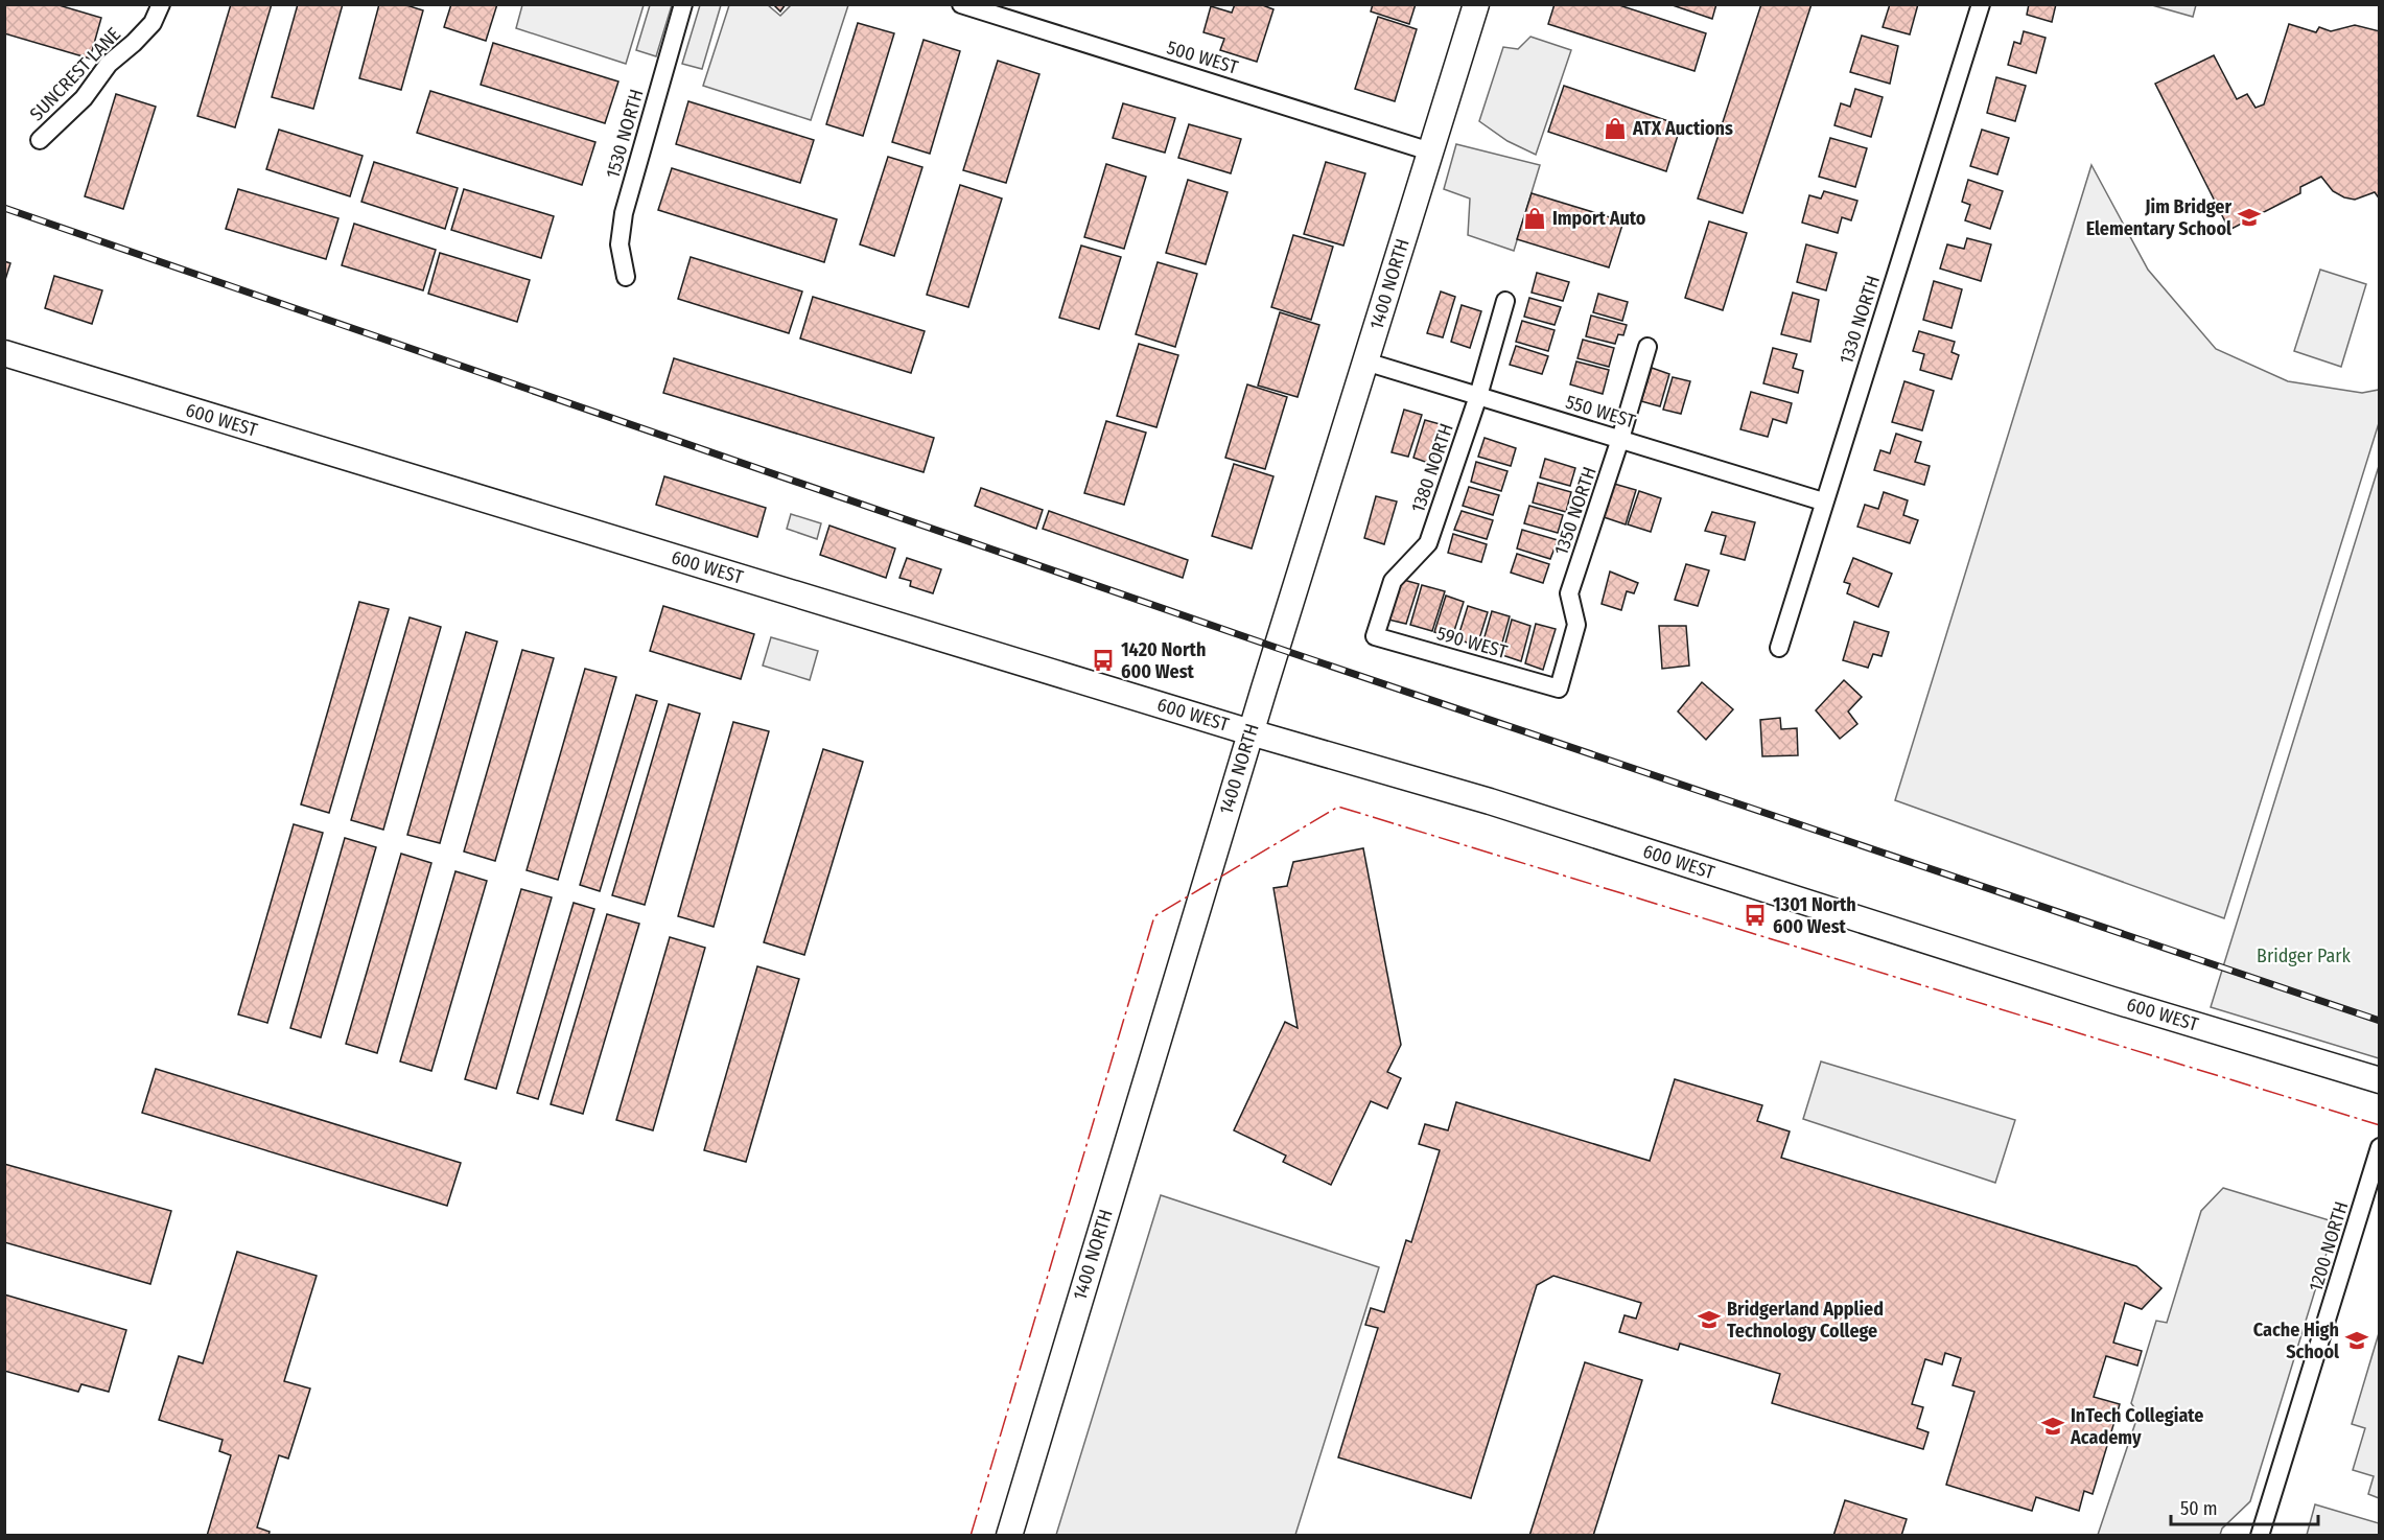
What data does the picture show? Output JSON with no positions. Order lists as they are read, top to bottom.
{
  "streets": {
    "main road": ["1400 NORTH", "600 WEST"],
    "street": [
      "500 WEST",
      "SUNCREST LANE",
      "1530 NORTH",
      "1330 NORTH",
      "550 WEST",
      "1380 NORTH",
      "1350 NORTH",
      "590 WEST",
      "1200 NORTH"
    ]
  },
  "crossings": [
    ["500 WEST", "1400 NORTH"],
    ["1400 NORTH", "550 WEST"],
    ["1400 NORTH", "600 WEST"],
    ["1330 NORTH", "550 WEST"],
    ["550 WEST", "1380 NORTH"],
    ["550 WEST", "1350 NORTH"],
    ["1380 NORTH", "590 WEST"],
    ["1350 NORTH", "590 WEST"]
  ],
  "parks": ["Bridger Park"],
  "places": {
    "shop": ["ATX Auctions", "Import Auto"],
    "school or university": [
      "Jim Bridger Elementary School",
      "Bridgerland Applied Technology College",
      "Cache High School",
      "InTech Collegiate Academy"
    ],
    "bus stop": ["1420 North 600 West", "1301 North 600 West"]
  },
  "scale_bar": "50 m"
}
